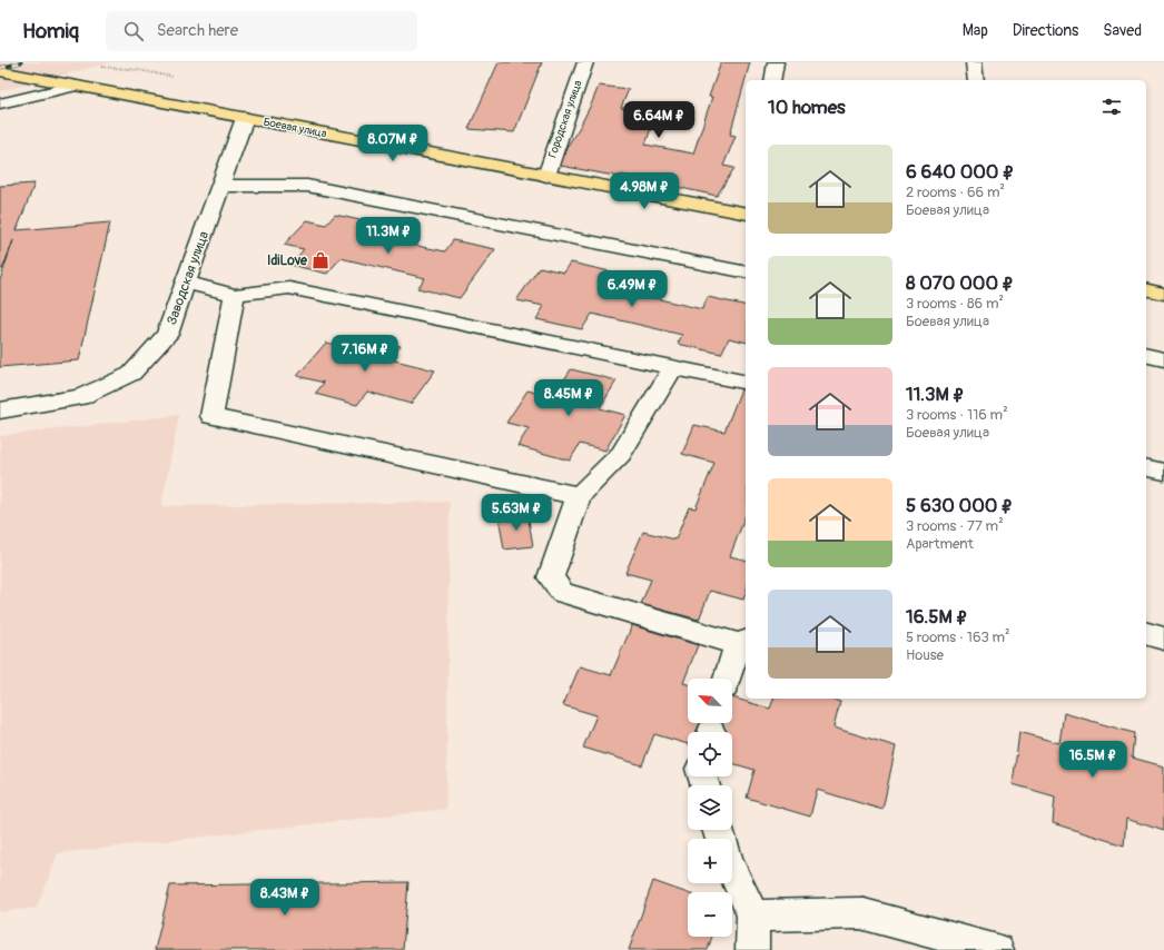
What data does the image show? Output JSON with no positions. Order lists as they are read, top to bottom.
{
  "streets": {
    "main road": ["Боевая улица"],
    "street": ["Городская улица", "Заводская улица"]
  },
  "crossings": [
    ["Городская улица", "Боевая улица"],
    ["Боевая улица", "Заводская улица"]
  ],
  "places": {
    "shop": ["IdiLove"]
  },
  "north": "top left",
  "page": {
    "header": "Homiq",
    "search": "Search here",
    "nav": ["Map", "Directions", "Saved"],
    "heading": "10 homes",
    "price": [
      "6.64M ₽",
      "8.07M ₽",
      "4.98M ₽",
      "11.3M ₽",
      "6.49M ₽",
      "7.16M ₽",
      "8.45M ₽",
      "5.63M ₽",
      "16.5M ₽",
      "8.43M ₽"
    ],
    "list": [
      {
        "name": "6 640 000 ₽",
        "note": "2 rooms · 66 m² · Боевая улица"
      },
      {
        "name": "8 070 000 ₽",
        "note": "3 rooms · 86 m² · Боевая улица"
      },
      {
        "name": "11.3M ₽",
        "note": "3 rooms · 116 m² · Боевая улица"
      },
      {
        "name": "5 630 000 ₽",
        "note": "3 rooms · 77 m² · Apartment"
      },
      {
        "name": "16.5M ₽",
        "note": "5 rooms · 163 m² · House"
      }
    ],
    "map_buttons": ["+", "−"]
  }
}
